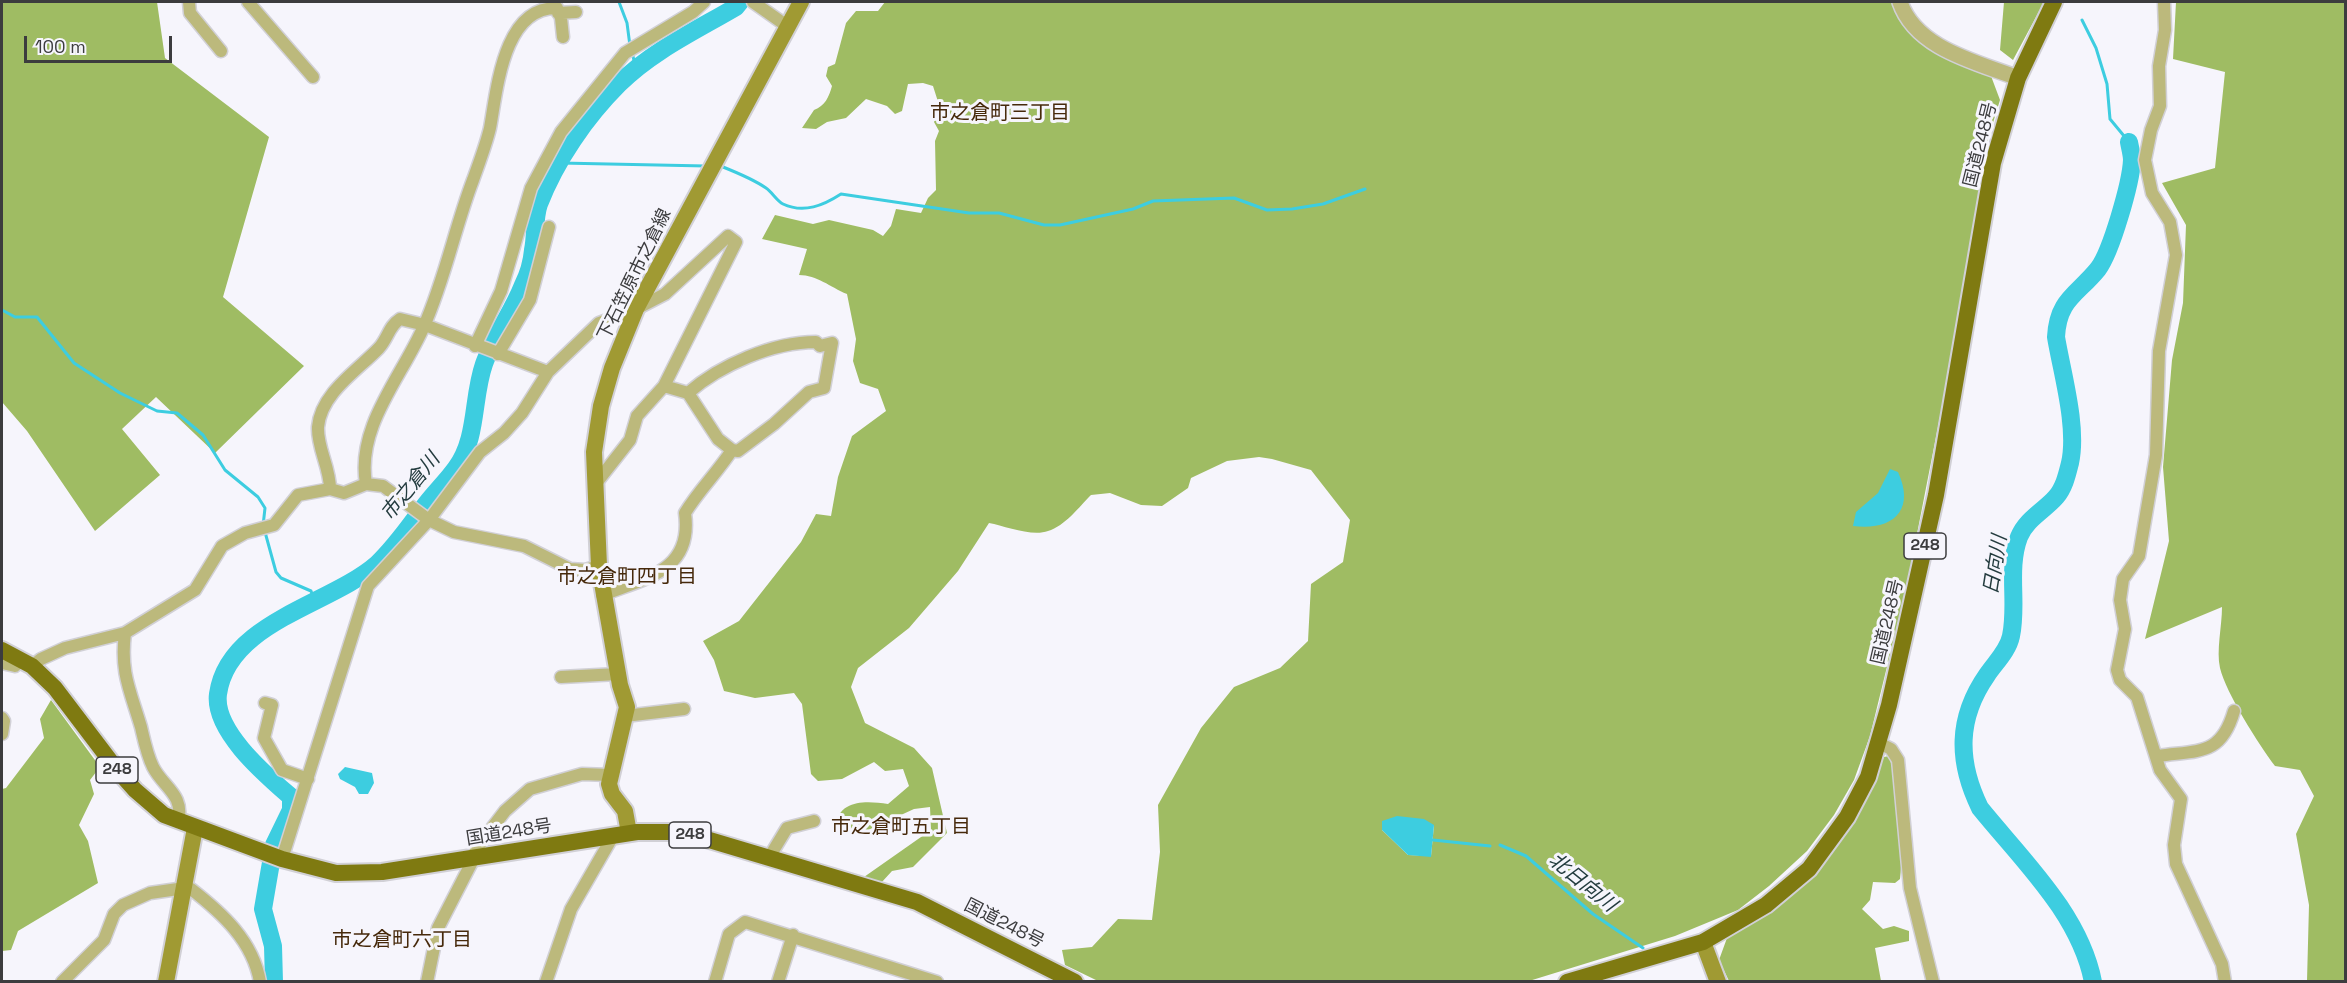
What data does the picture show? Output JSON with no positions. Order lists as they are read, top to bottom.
{
  "streets": {
    "highway": ["国道248号", "248"],
    "main road": ["下石笠原市之倉線"]
  },
  "districts": [
    "市之倉町三丁目",
    "市之倉町四丁目",
    "市之倉町五丁目",
    "市之倉町六丁目"
  ],
  "water": ["市之倉川", "日向川", "北日向川"],
  "scale_bar": "100 m"
}
